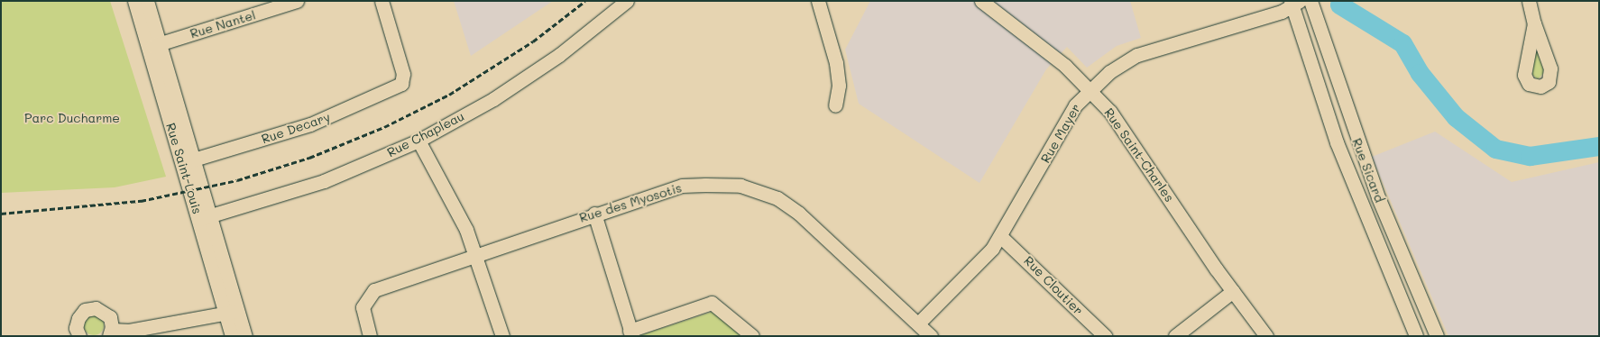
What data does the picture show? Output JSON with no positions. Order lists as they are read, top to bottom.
{
  "streets": {
    "street": [
      "Rue Nantel",
      "Rue Decary",
      "Rue Mayer",
      "Rue Chapleau",
      "Rue Saint-Charles",
      "Rue Saint-Louis",
      "Rue Sicard",
      "Rue des Myosotis",
      "Rue Cloutier"
    ]
  },
  "crossings": [
    ["Rue Nantel", "Rue Saint-Louis"],
    ["Rue Decary", "Rue Saint-Louis"],
    ["Rue Mayer", "Rue Saint-Charles"],
    ["Rue Mayer", "Rue Sicard"],
    ["Rue Mayer", "Rue des Myosotis"],
    ["Rue Mayer", "Rue Cloutier"],
    ["Rue Chapleau", "Rue Saint-Louis"]
  ],
  "parks": ["Parc Ducharme"]
}
